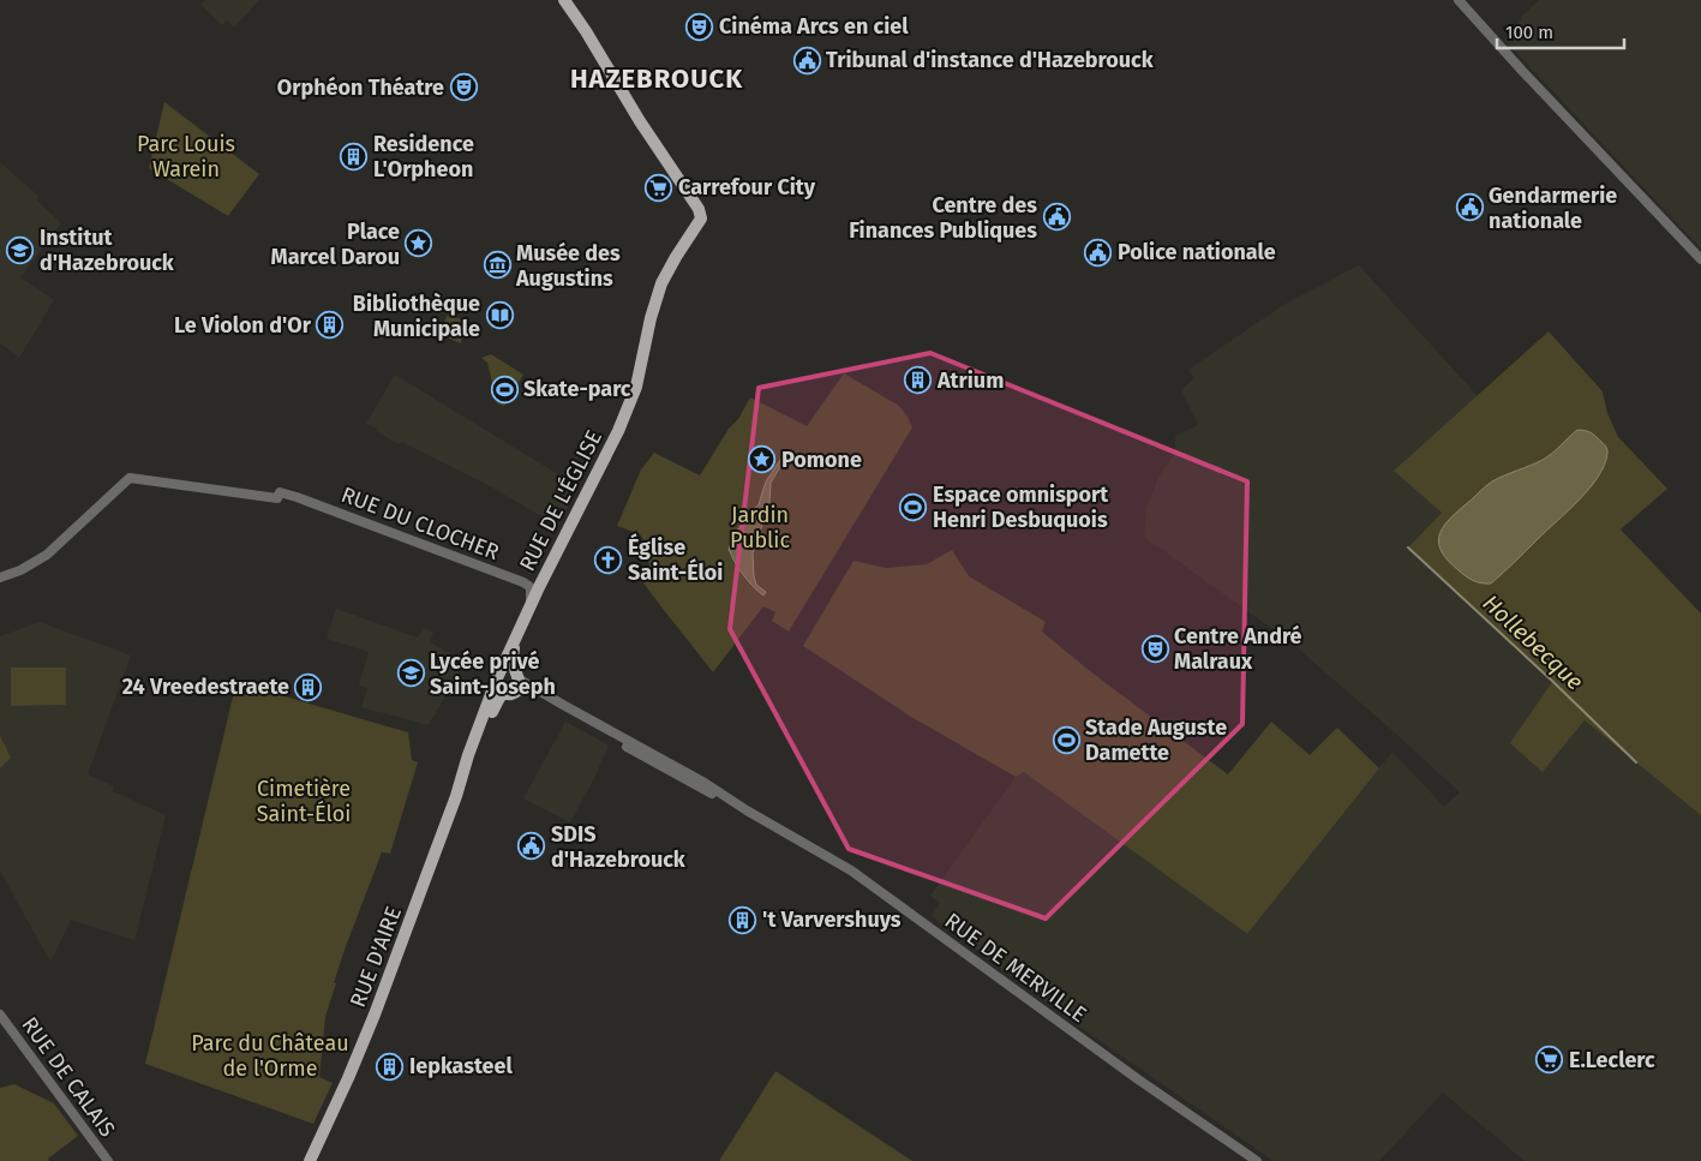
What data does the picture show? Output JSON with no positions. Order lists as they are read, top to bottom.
{
  "streets": {
    "main road": ["RUE DE L'ÉGLISE", "RUE D'AIRE"],
    "street": ["RUE DU CLOCHER", "RUE DE MERVILLE", "RUE DE CALAIS"]
  },
  "crossings": [
    ["RUE DE L'ÉGLISE", "RUE DU CLOCHER"],
    ["RUE DE L'ÉGLISE", "RUE D'AIRE"],
    ["RUE DU CLOCHER", "RUE D'AIRE"],
    ["RUE D'AIRE", "RUE DE MERVILLE"]
  ],
  "districts": ["HAZEBROUCK"],
  "water": ["Hollebecque"],
  "parks": [
    "Parc Louis Warein",
    "Jardin Public",
    "Cimetière Saint-Éloi",
    "Parc du Château de l'Orme"
  ],
  "places": {
    "theatre": ["Cinéma Arcs en ciel", "Orphéon Théatre", "Centre André Malraux"],
    "public building": [
      "Tribunal d'instance d'Hazebrouck",
      "Gendarmerie nationale",
      "Centre des Finances Publiques",
      "Police nationale",
      "SDIS d'Hazebrouck"
    ],
    "building": [
      "Residence L'Orpheon",
      "Le Violon d'Or",
      "Atrium",
      "24 Vreedestraete",
      "'t Varvershuys",
      "Iepkasteel"
    ],
    "supermarket": ["Carrefour City", "E.Leclerc"],
    "place": ["Place Marcel Darou", "Pomone"],
    "school or university": ["Institut d'Hazebrouck", "Lycée privé Saint-Joseph"],
    "museum": ["Musée des Augustins"],
    "library": ["Bibliothèque Municipale"],
    "sports": ["Skate-parc", "Espace omnisport Henri Desbuquois", "Stade Auguste Damette"],
    "church": ["Église Saint-Éloi"]
  },
  "scale_bar": "100 m"
}
